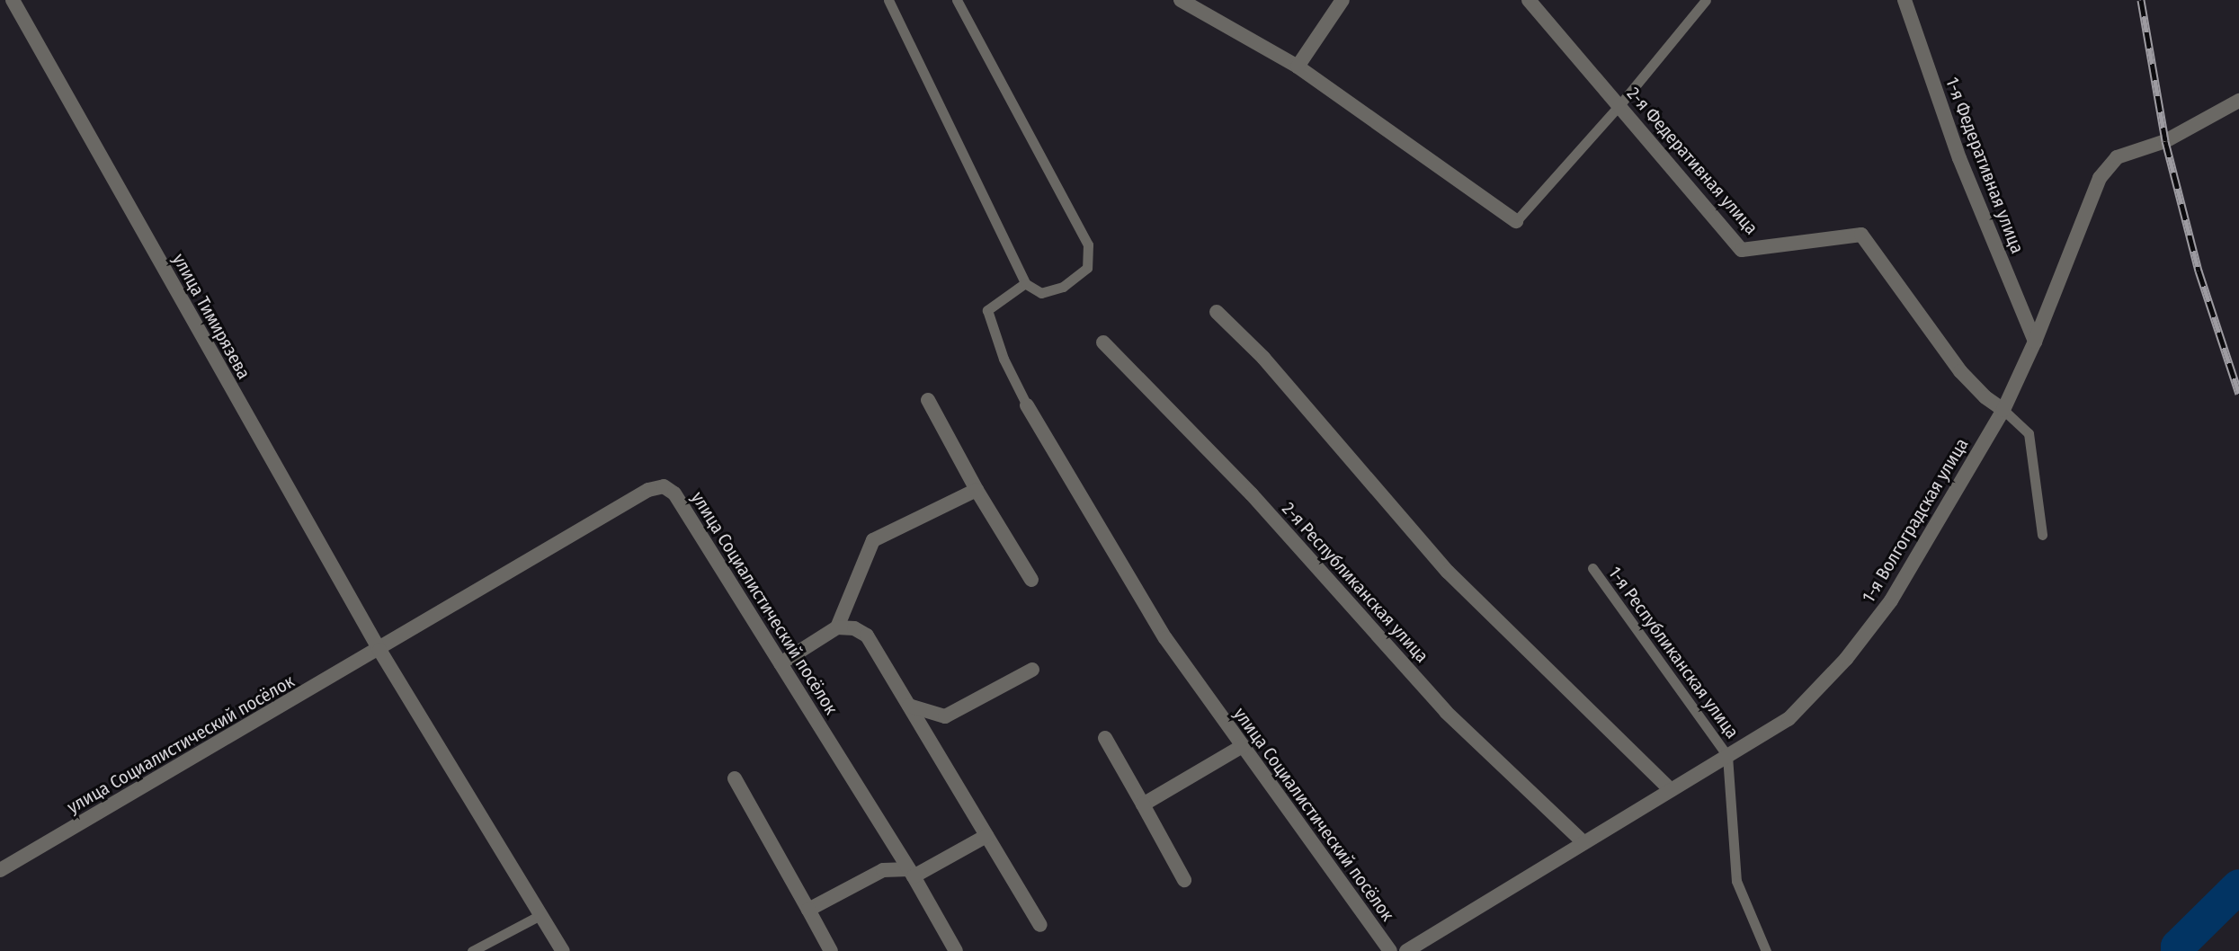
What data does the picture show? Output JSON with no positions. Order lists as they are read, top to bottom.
{
  "streets": {
    "street": [
      "2-я Федеративная улица",
      "1-я Федеративная улица",
      "улица Тимирязева",
      "1-я Волгоградская улица",
      "2-я Республиканская улица",
      "улица Социалистический посёлок"
    ],
    "lane": ["1-я Республиканская улица"]
  },
  "crossings": [
    ["2-я Федеративная улица", "1-я Волгоградская улица"],
    ["1-я Федеративная улица", "1-я Волгоградская улица"],
    ["улица Тимирязева", "улица Социалистический посёлок"],
    ["1-я Волгоградская улица", "2-я Республиканская улица"],
    ["1-я Волгоградская улица", "1-я Республиканская улица"]
  ]
}
